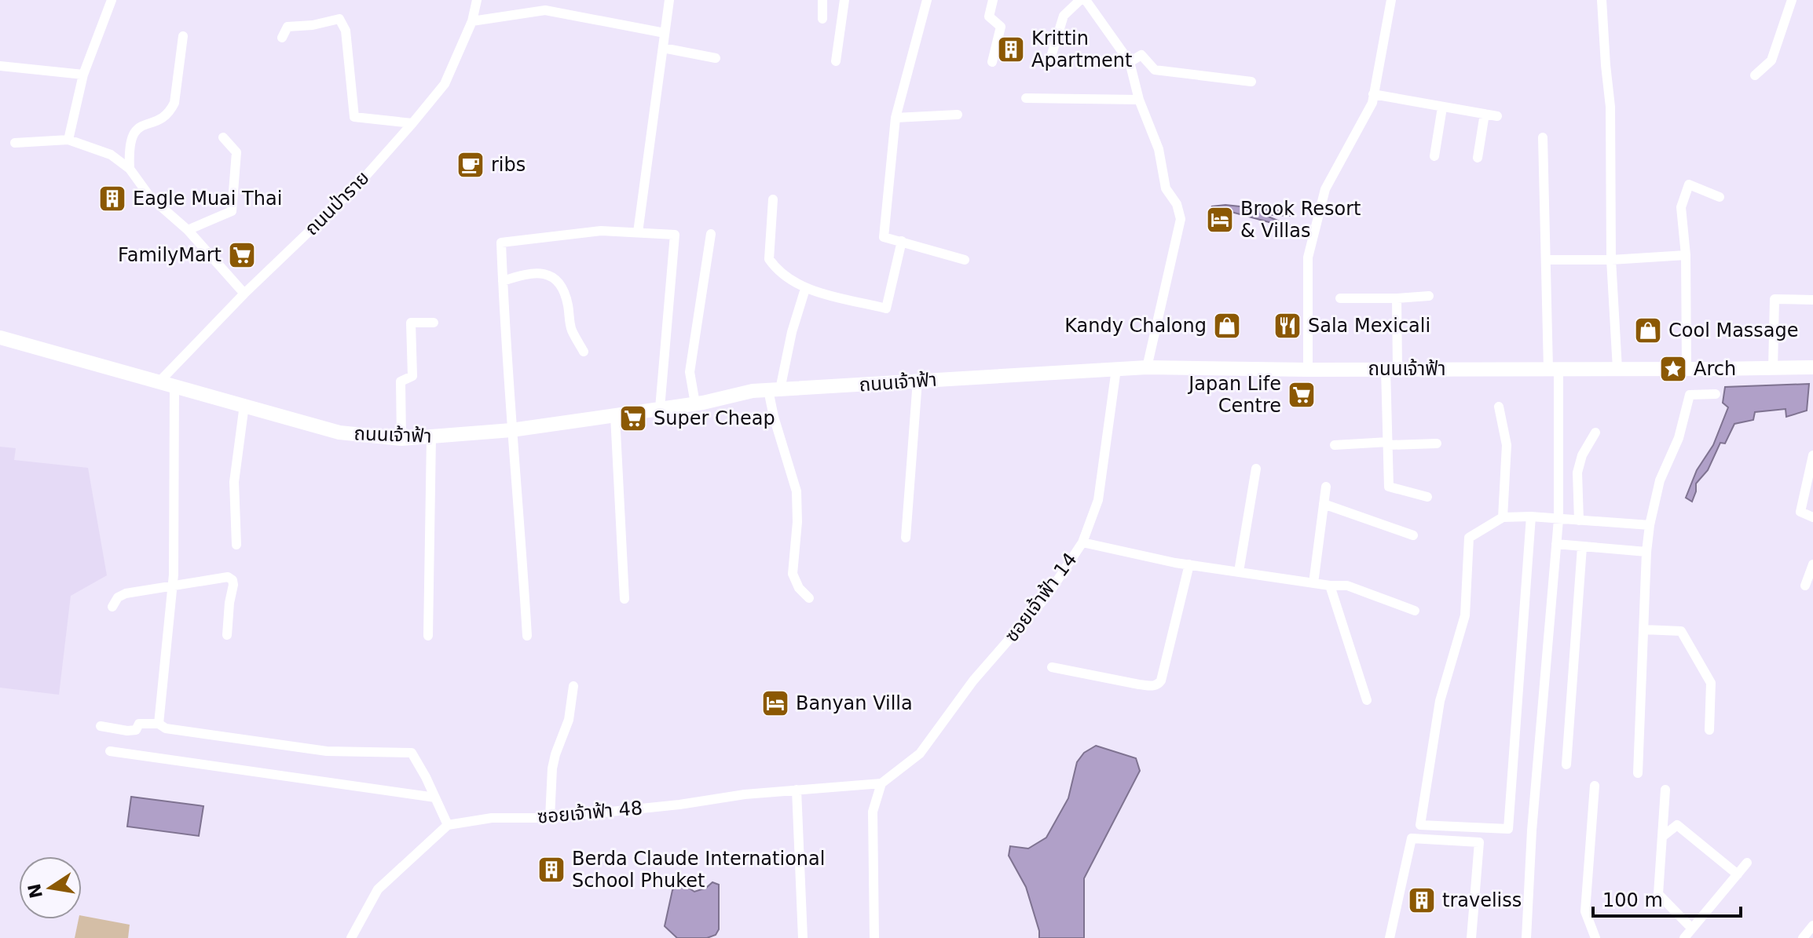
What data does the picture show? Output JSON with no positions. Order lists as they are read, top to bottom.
{
  "streets": {
    "main road": ["ถนนเจ้าฟ้า"],
    "street": ["ถนนป่าราย", "ซอยเจ้าฟ้า 14", "ซอยเจ้าฟ้า 48"]
  },
  "crossings": [
    ["ถนนป่าราย", "ถนนเจ้าฟ้า"],
    ["ถนนเจ้าฟ้า", "ซอยเจ้าฟ้า 14"],
    ["ซอยเจ้าฟ้า 14", "ซอยเจ้าฟ้า 48"]
  ],
  "places": {
    "building": [
      "Krittin Apartment",
      "Eagle Muai Thai",
      "Berda Claude International School Phuket",
      "traveliss"
    ],
    "cafe": ["ribs"],
    "hotel": ["Brook Resort & Villas", "Banyan Villa"],
    "supermarket": ["FamilyMart", "Japan Life Centre", "Super Cheap"],
    "shop": ["Kandy Chalong", "Cool Massage"],
    "restaurant": ["Sala Mexicali"],
    "place": ["Arch"]
  },
  "scale_bar": "100 m",
  "north": "left"
}
